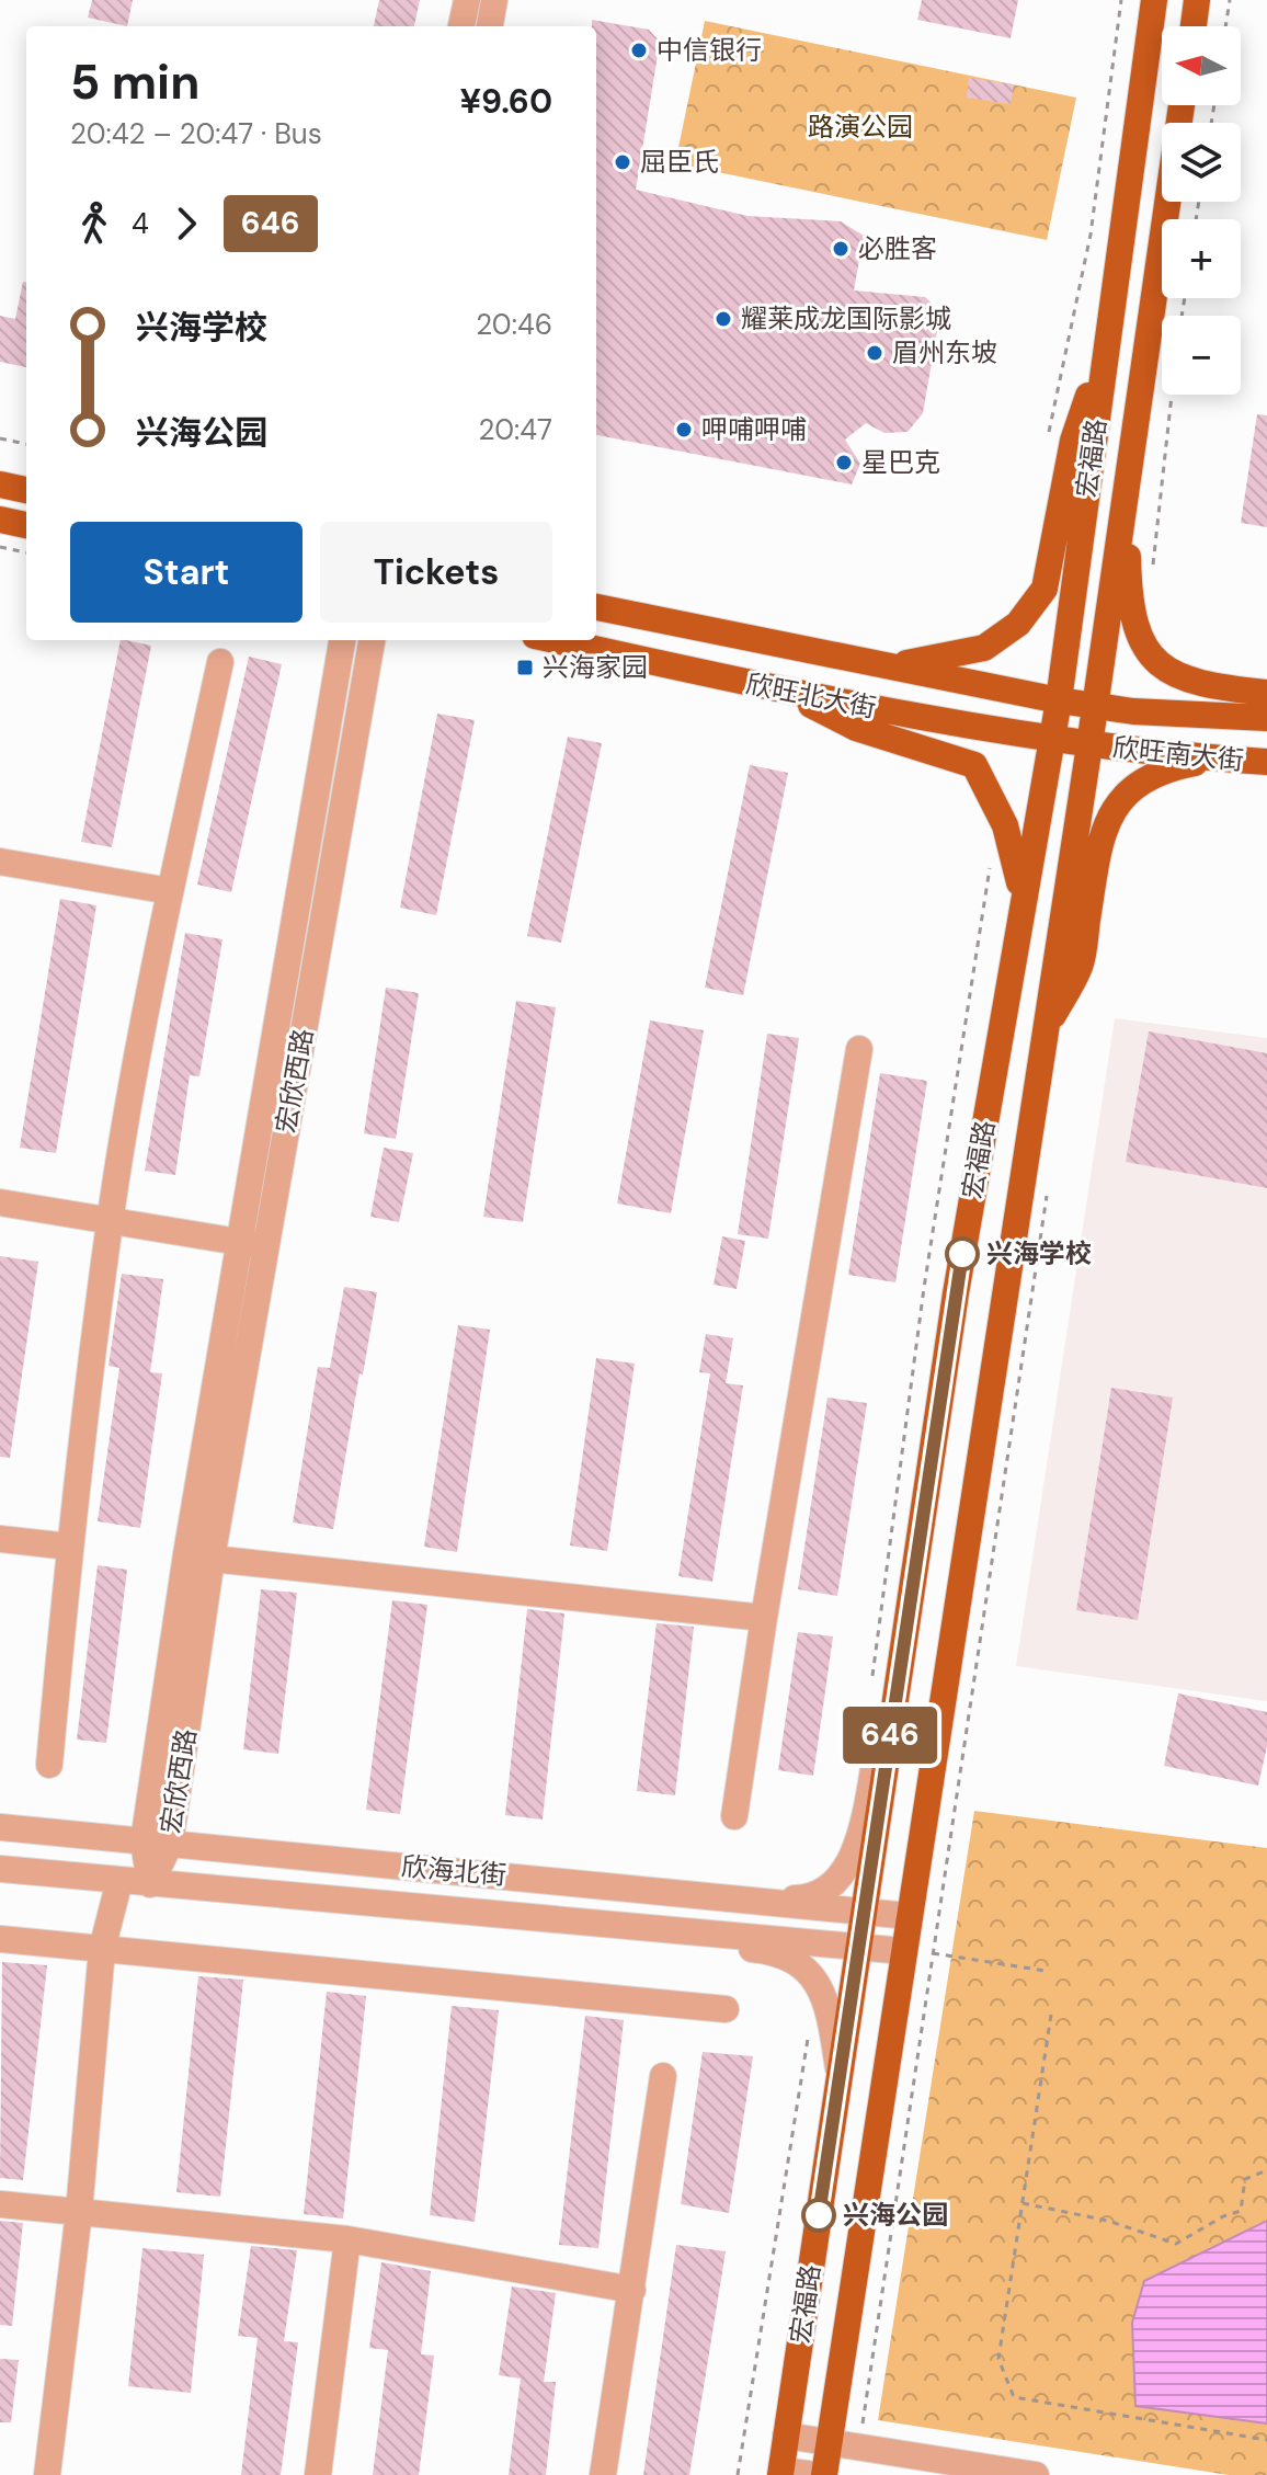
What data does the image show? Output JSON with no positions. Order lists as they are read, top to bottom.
{
  "streets": {
    "main road": ["宏福路", "欣旺北大街", "欣旺南大街"],
    "street": ["宏欣西路", "欣海北街"]
  },
  "crossings": [
    ["宏福路", "欣旺北大街"],
    ["宏福路", "欣旺南大街"],
    ["宏福路", "欣海北街"],
    ["欣旺北大街", "欣旺南大街"],
    ["宏欣西路", "欣海北街"]
  ],
  "parks": ["路演公园"],
  "places": {
    "other": [
      "中信银行",
      "屈臣氏",
      "必胜客",
      "耀莱成龙国际影城",
      "眉州东坡",
      "呷哺呷哺",
      "星巴克",
      "兴海学校",
      "兴海公园"
    ],
    "transit": ["兴海家园"]
  },
  "lines": ["bus line 646"],
  "north": "left",
  "page": {
    "on_map": "646",
    "map_buttons": ["+", "−"],
    "heading": ["5 min", "20:42 – 20:47 · Bus", "¥9.60"],
    "legs": ["4", "646"],
    "list": [
      {
        "name": "兴海学校",
        "value": "20:46"
      },
      {
        "name": "兴海公园",
        "value": "20:47"
      }
    ],
    "buttons": ["Start", "Tickets"]
  }
}
